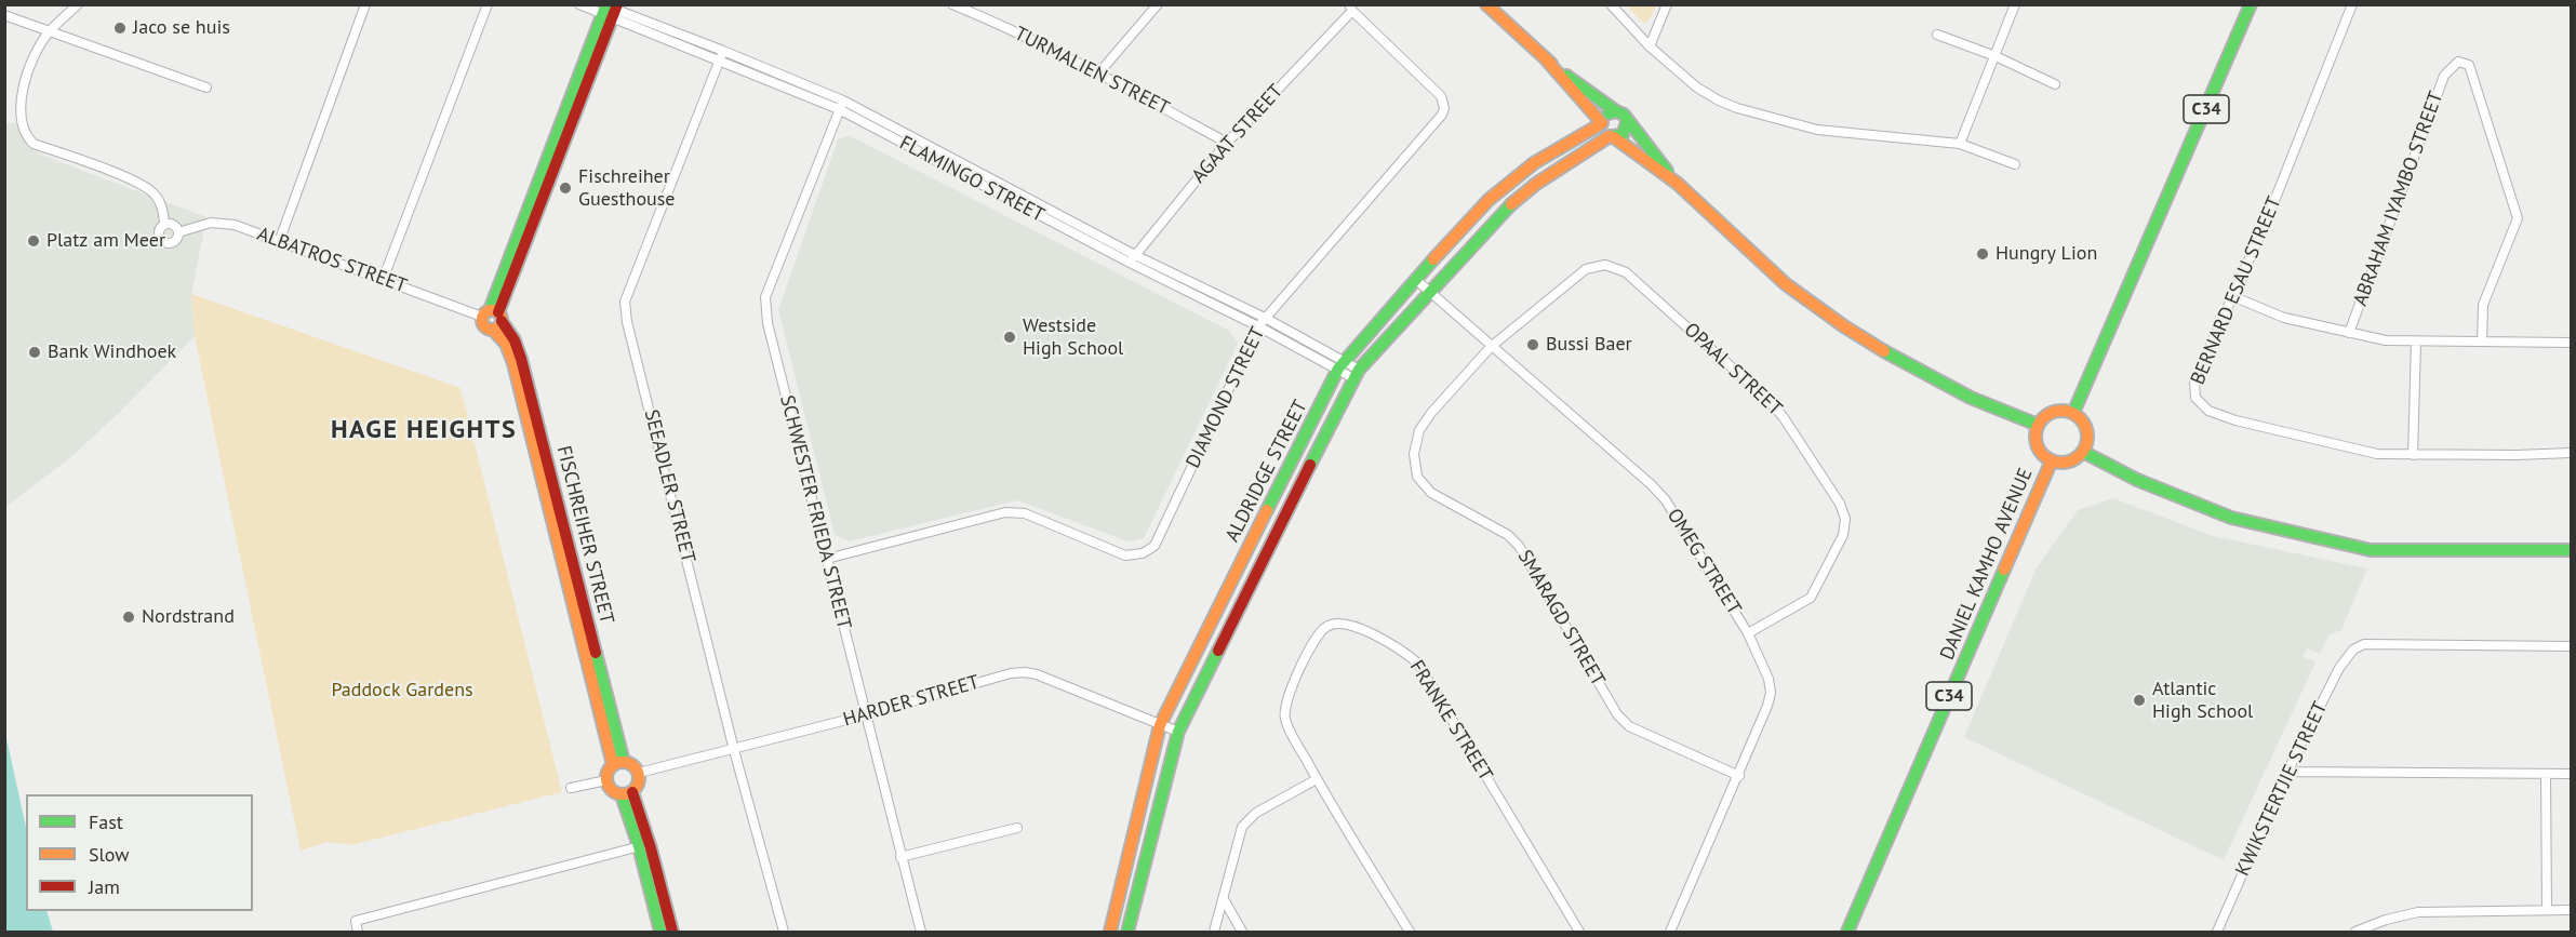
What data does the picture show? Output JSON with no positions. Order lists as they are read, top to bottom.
{
  "streets": {
    "street": [
      "TURMALIEN STREET",
      "C34",
      "AGAAT STREET",
      "FLAMINGO STREET",
      "ABRAHAM IYAMBO STREET",
      "ALBATROS STREET",
      "BERNARD ESAU STREET",
      "OPAAL STREET",
      "DIAMOND STREET",
      "ALDRIDGE STREET",
      "SEEADLER STREET",
      "SCHWESTER FRIEDA STREET",
      "FISCHREIHER STREET",
      "OMEG STREET",
      "DANIEL KAMHO AVENUE",
      "SMARAGD STREET",
      "HARDER STREET",
      "FRANKE STREET",
      "KWIKSTERTJIE STREET"
    ]
  },
  "crossings": [
    ["TURMALIEN STREET", "AGAAT STREET"],
    ["C34", "DANIEL KAMHO AVENUE"],
    ["AGAAT STREET", "FLAMINGO STREET"],
    ["AGAAT STREET", "DIAMOND STREET"],
    ["FLAMINGO STREET", "DIAMOND STREET"],
    ["FLAMINGO STREET", "ALDRIDGE STREET"],
    ["FLAMINGO STREET", "SEEADLER STREET"],
    ["FLAMINGO STREET", "SCHWESTER FRIEDA STREET"],
    ["ALBATROS STREET", "FISCHREIHER STREET"],
    ["OPAAL STREET", "OMEG STREET"],
    ["OPAAL STREET", "SMARAGD STREET"],
    ["DIAMOND STREET", "SCHWESTER FRIEDA STREET"],
    ["ALDRIDGE STREET", "OMEG STREET"],
    ["ALDRIDGE STREET", "HARDER STREET"],
    ["SEEADLER STREET", "HARDER STREET"],
    ["SCHWESTER FRIEDA STREET", "HARDER STREET"],
    ["FISCHREIHER STREET", "HARDER STREET"],
    ["OMEG STREET", "SMARAGD STREET"]
  ],
  "districts": ["HAGE HEIGHTS"],
  "parks": ["Paddock Gardens"],
  "places": [
    "Jaco se huis",
    "Fischreiher Guesthouse",
    "Platz am Meer",
    "Hungry Lion",
    "Westside High School",
    "Bussi Baer",
    "Bank Windhoek",
    "Nordstrand",
    "Atlantic High School"
  ],
  "legend": ["Fast", "Slow", "Jam"]
}
